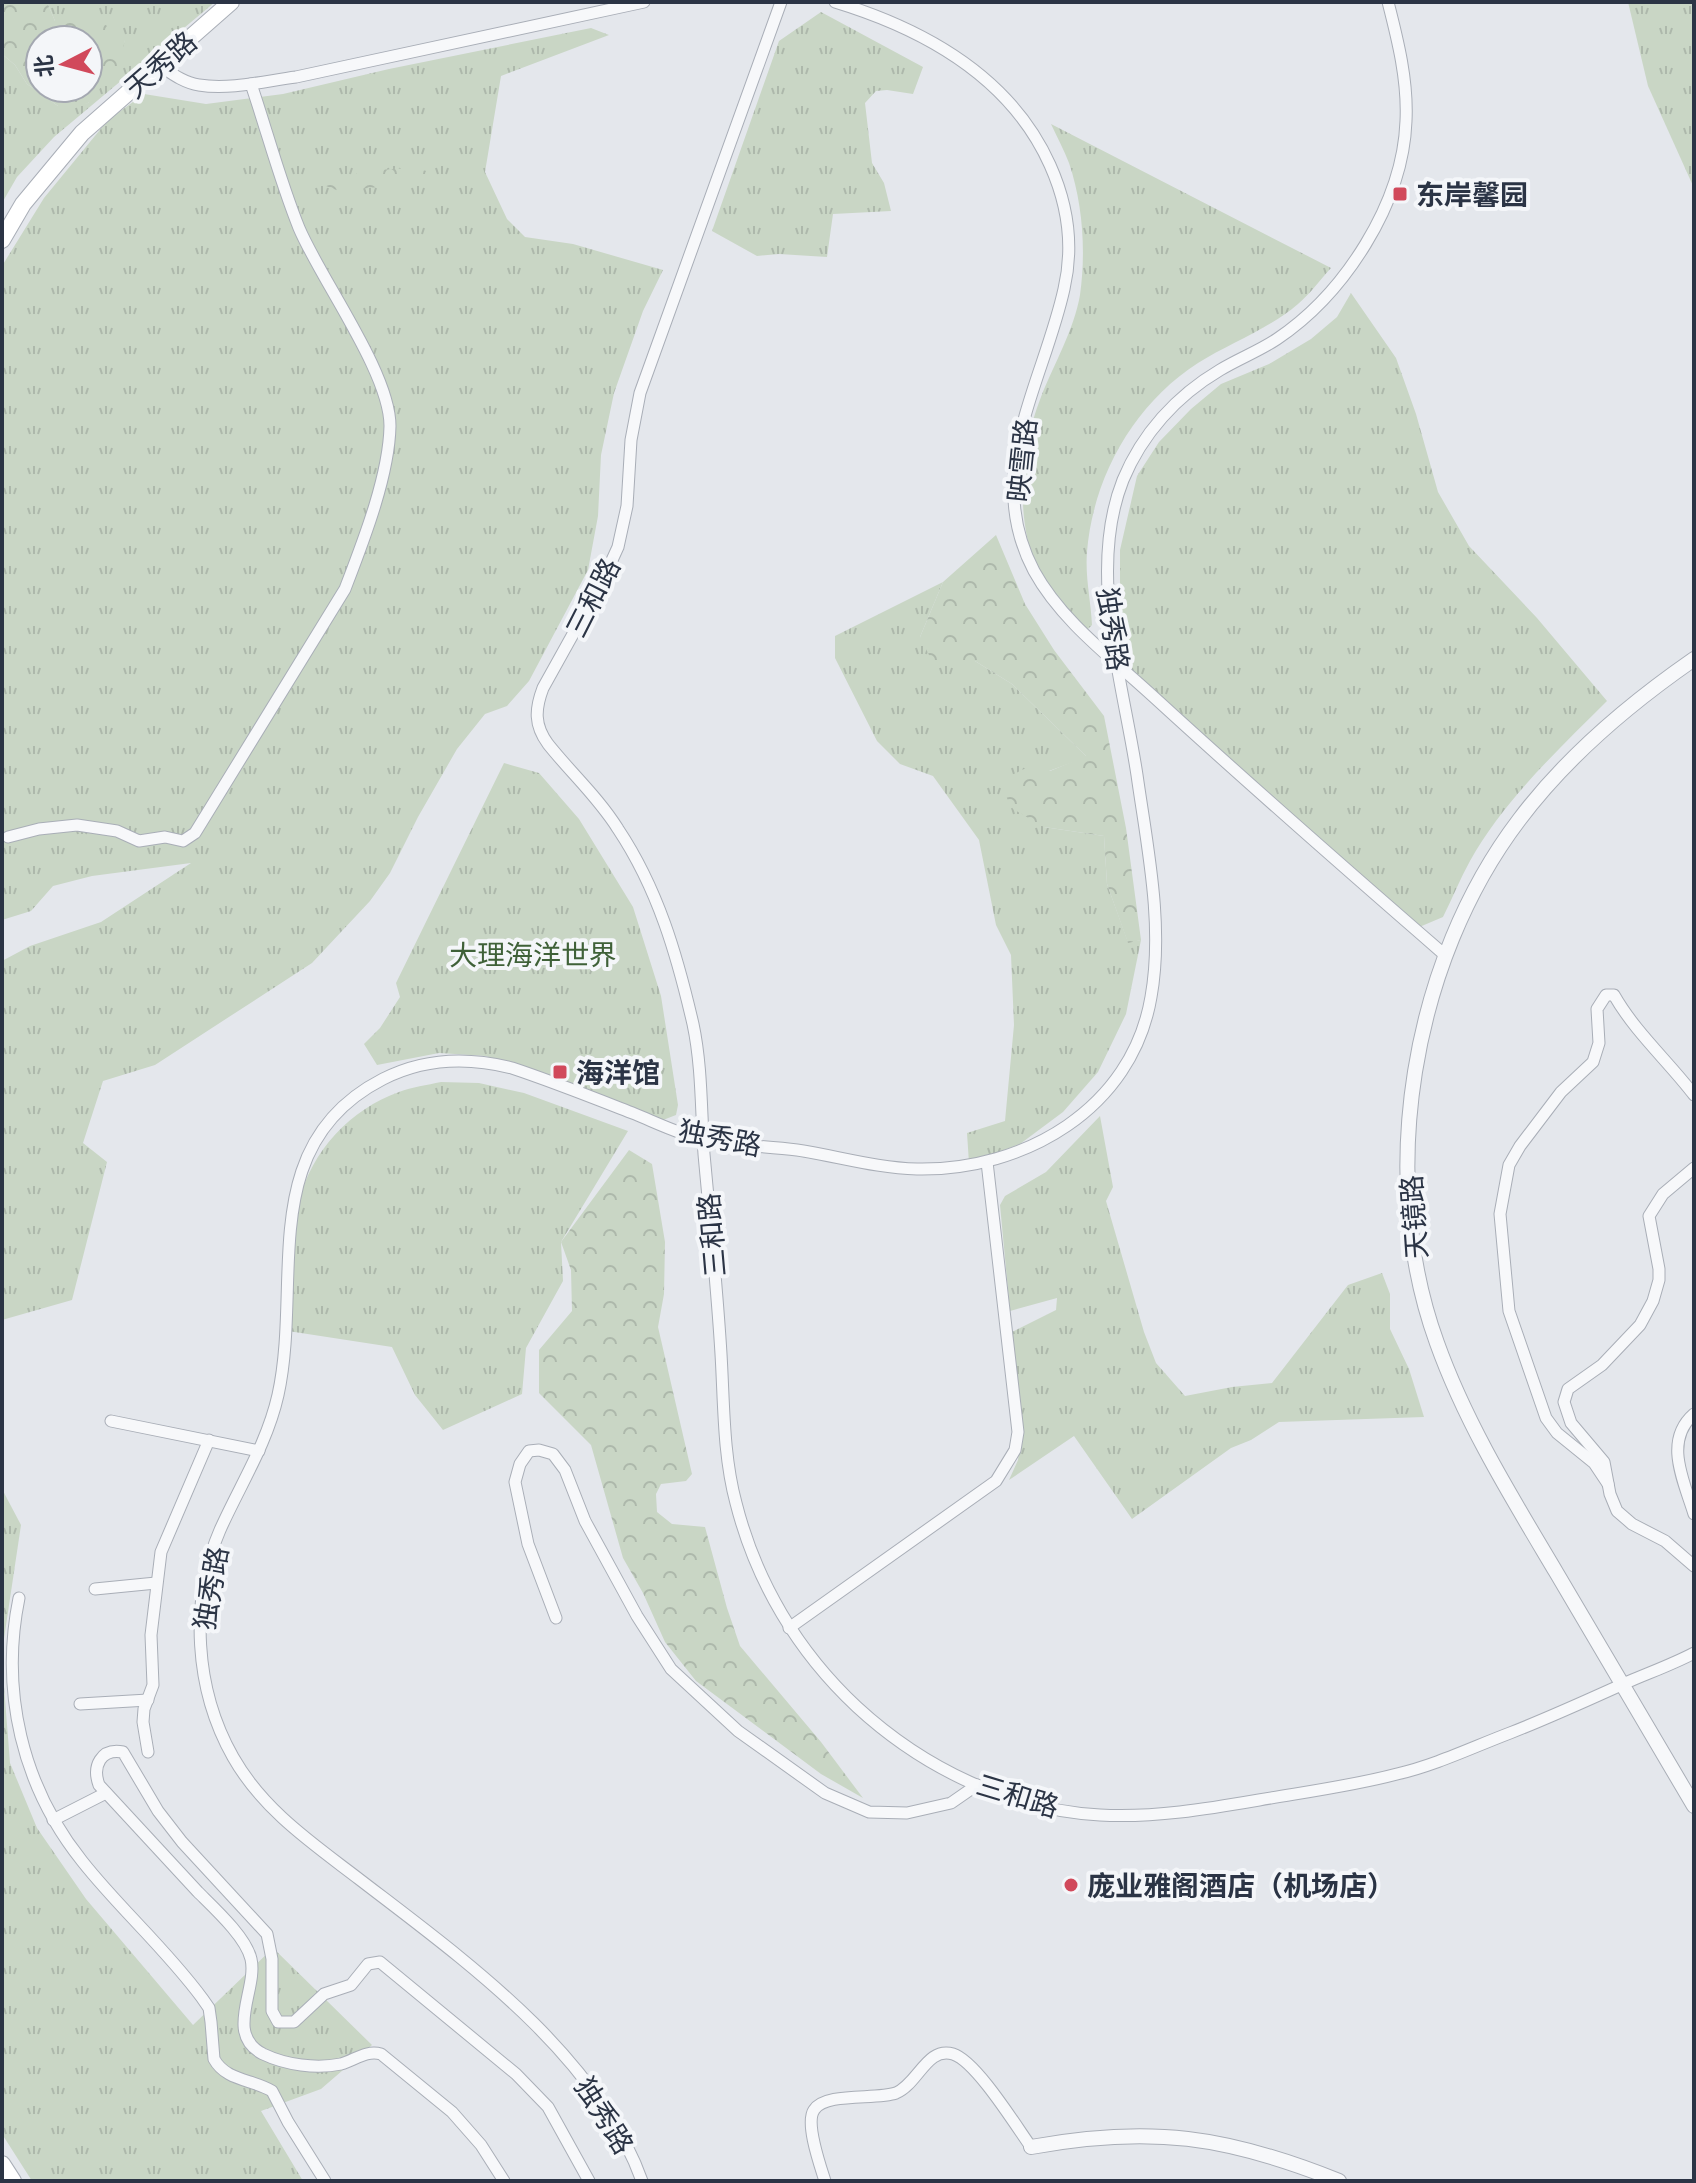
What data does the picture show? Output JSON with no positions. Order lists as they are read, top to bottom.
{
  "streets": {
    "main road": ["天秀路"],
    "street": [
      "映雪路",
      "三和路",
      "独秀路",
      "天镜路"
    ]
  },
  "crossings": [
    ["映雪路", "独秀路"],
    ["映雪路", "天镜路"],
    ["三和路", "独秀路"],
    ["三和路", "天镜路"]
  ],
  "parks": ["大理海洋世界"],
  "places": {
    "transit": ["东岸馨园", "海洋馆"],
    "other": ["庞业雅阁酒店（机场店）"]
  },
  "north": "left"
}
